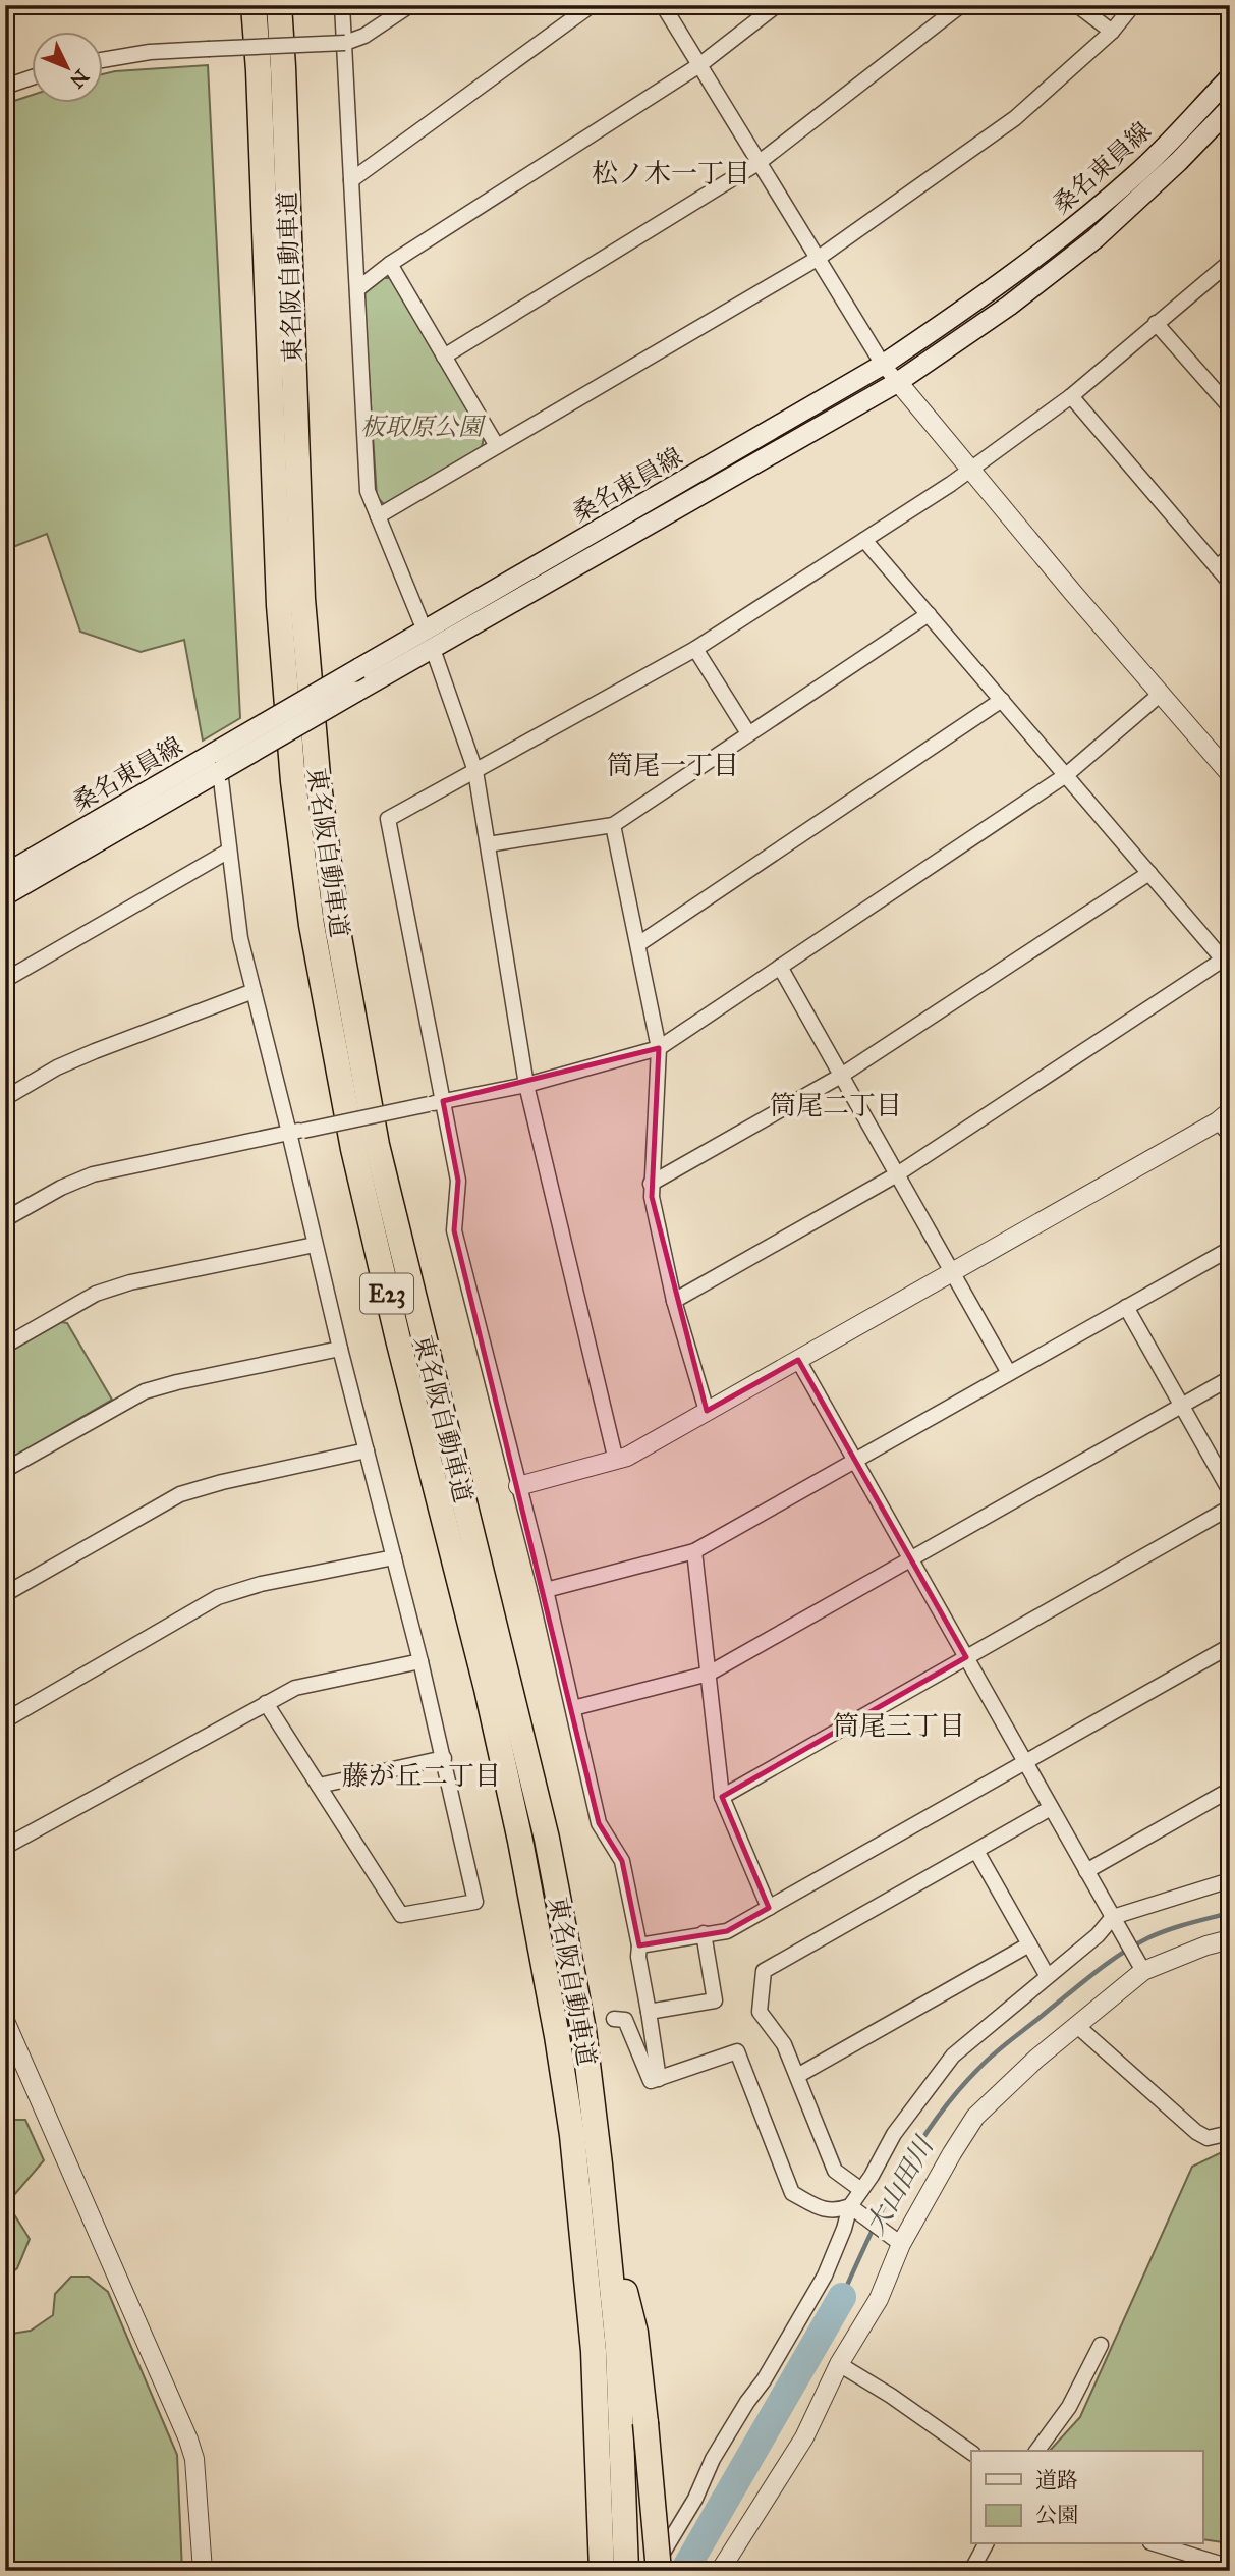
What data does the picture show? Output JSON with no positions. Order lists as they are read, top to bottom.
{
  "streets": {
    "highway": ["東名阪自動車道", "E23"],
    "main road": ["桑名東員線"]
  },
  "districts": [
    "松ノ木一丁目",
    "筒尾一丁目",
    "筒尾二丁目",
    "筒尾三丁目",
    "藤が丘二丁目"
  ],
  "water": ["大山田川"],
  "parks": ["板取原公園"],
  "legend": ["道路", "公園"],
  "north": "bottom right"
}
